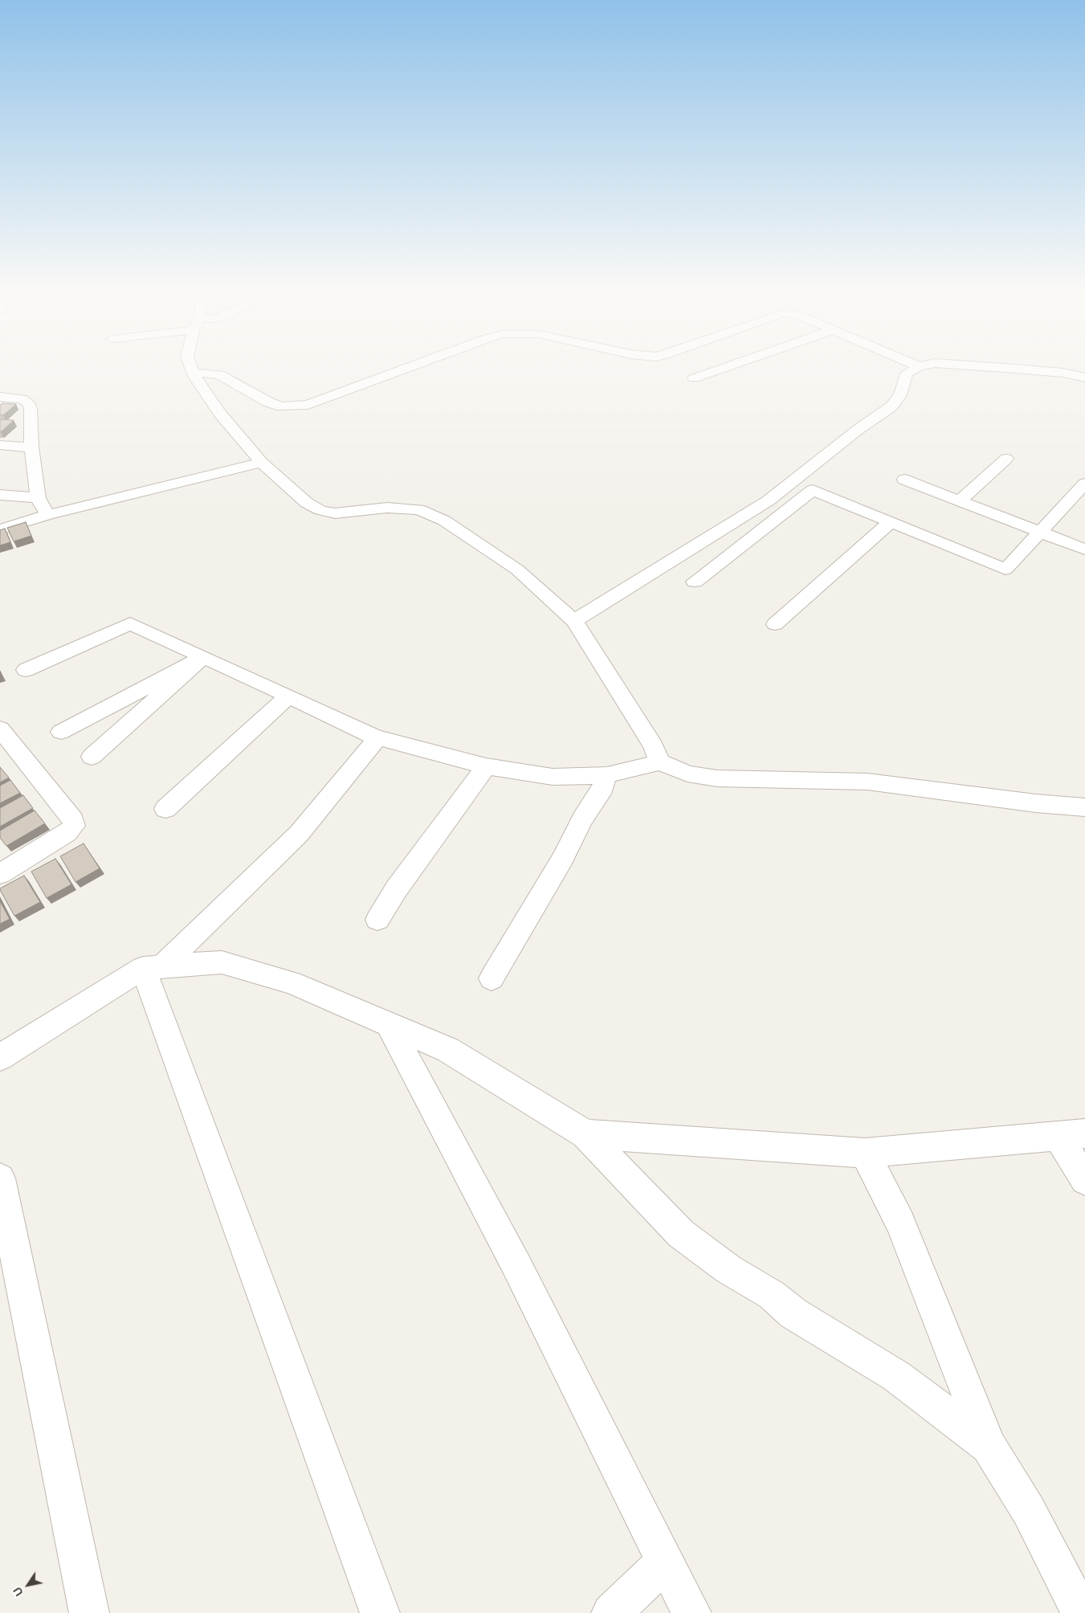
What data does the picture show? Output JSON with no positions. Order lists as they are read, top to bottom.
{
  "north": "bottom left"
}
